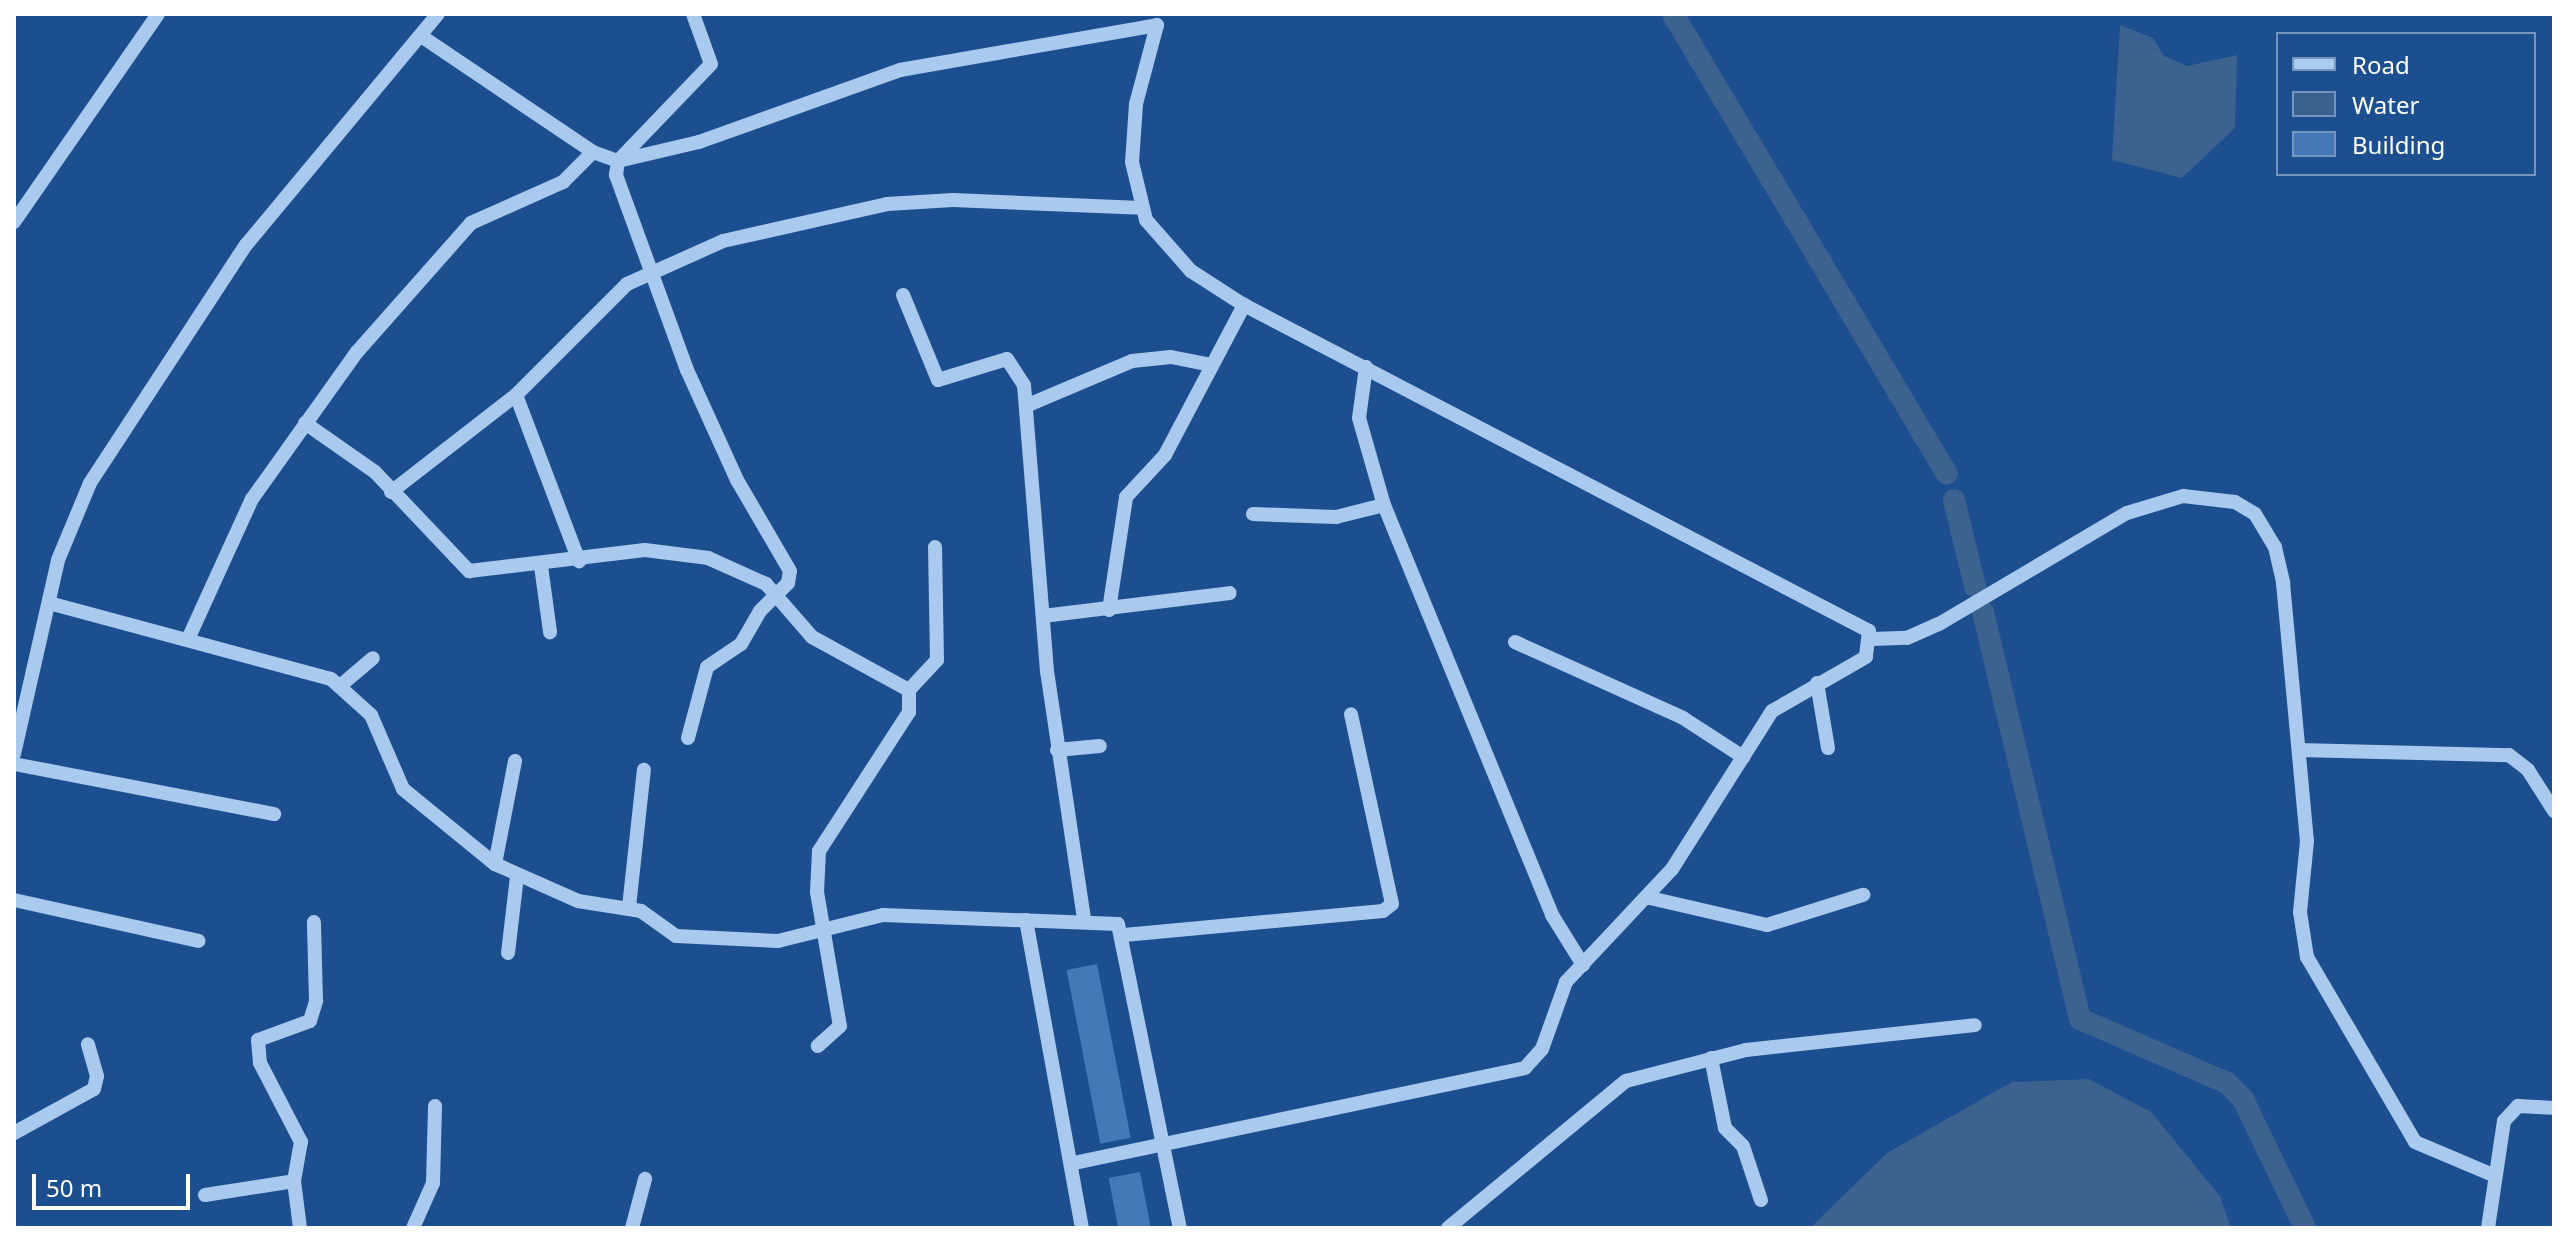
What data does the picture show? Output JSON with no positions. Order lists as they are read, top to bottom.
{
  "legend": ["Road", "Water", "Building"],
  "scale_bar": "50 m"
}
